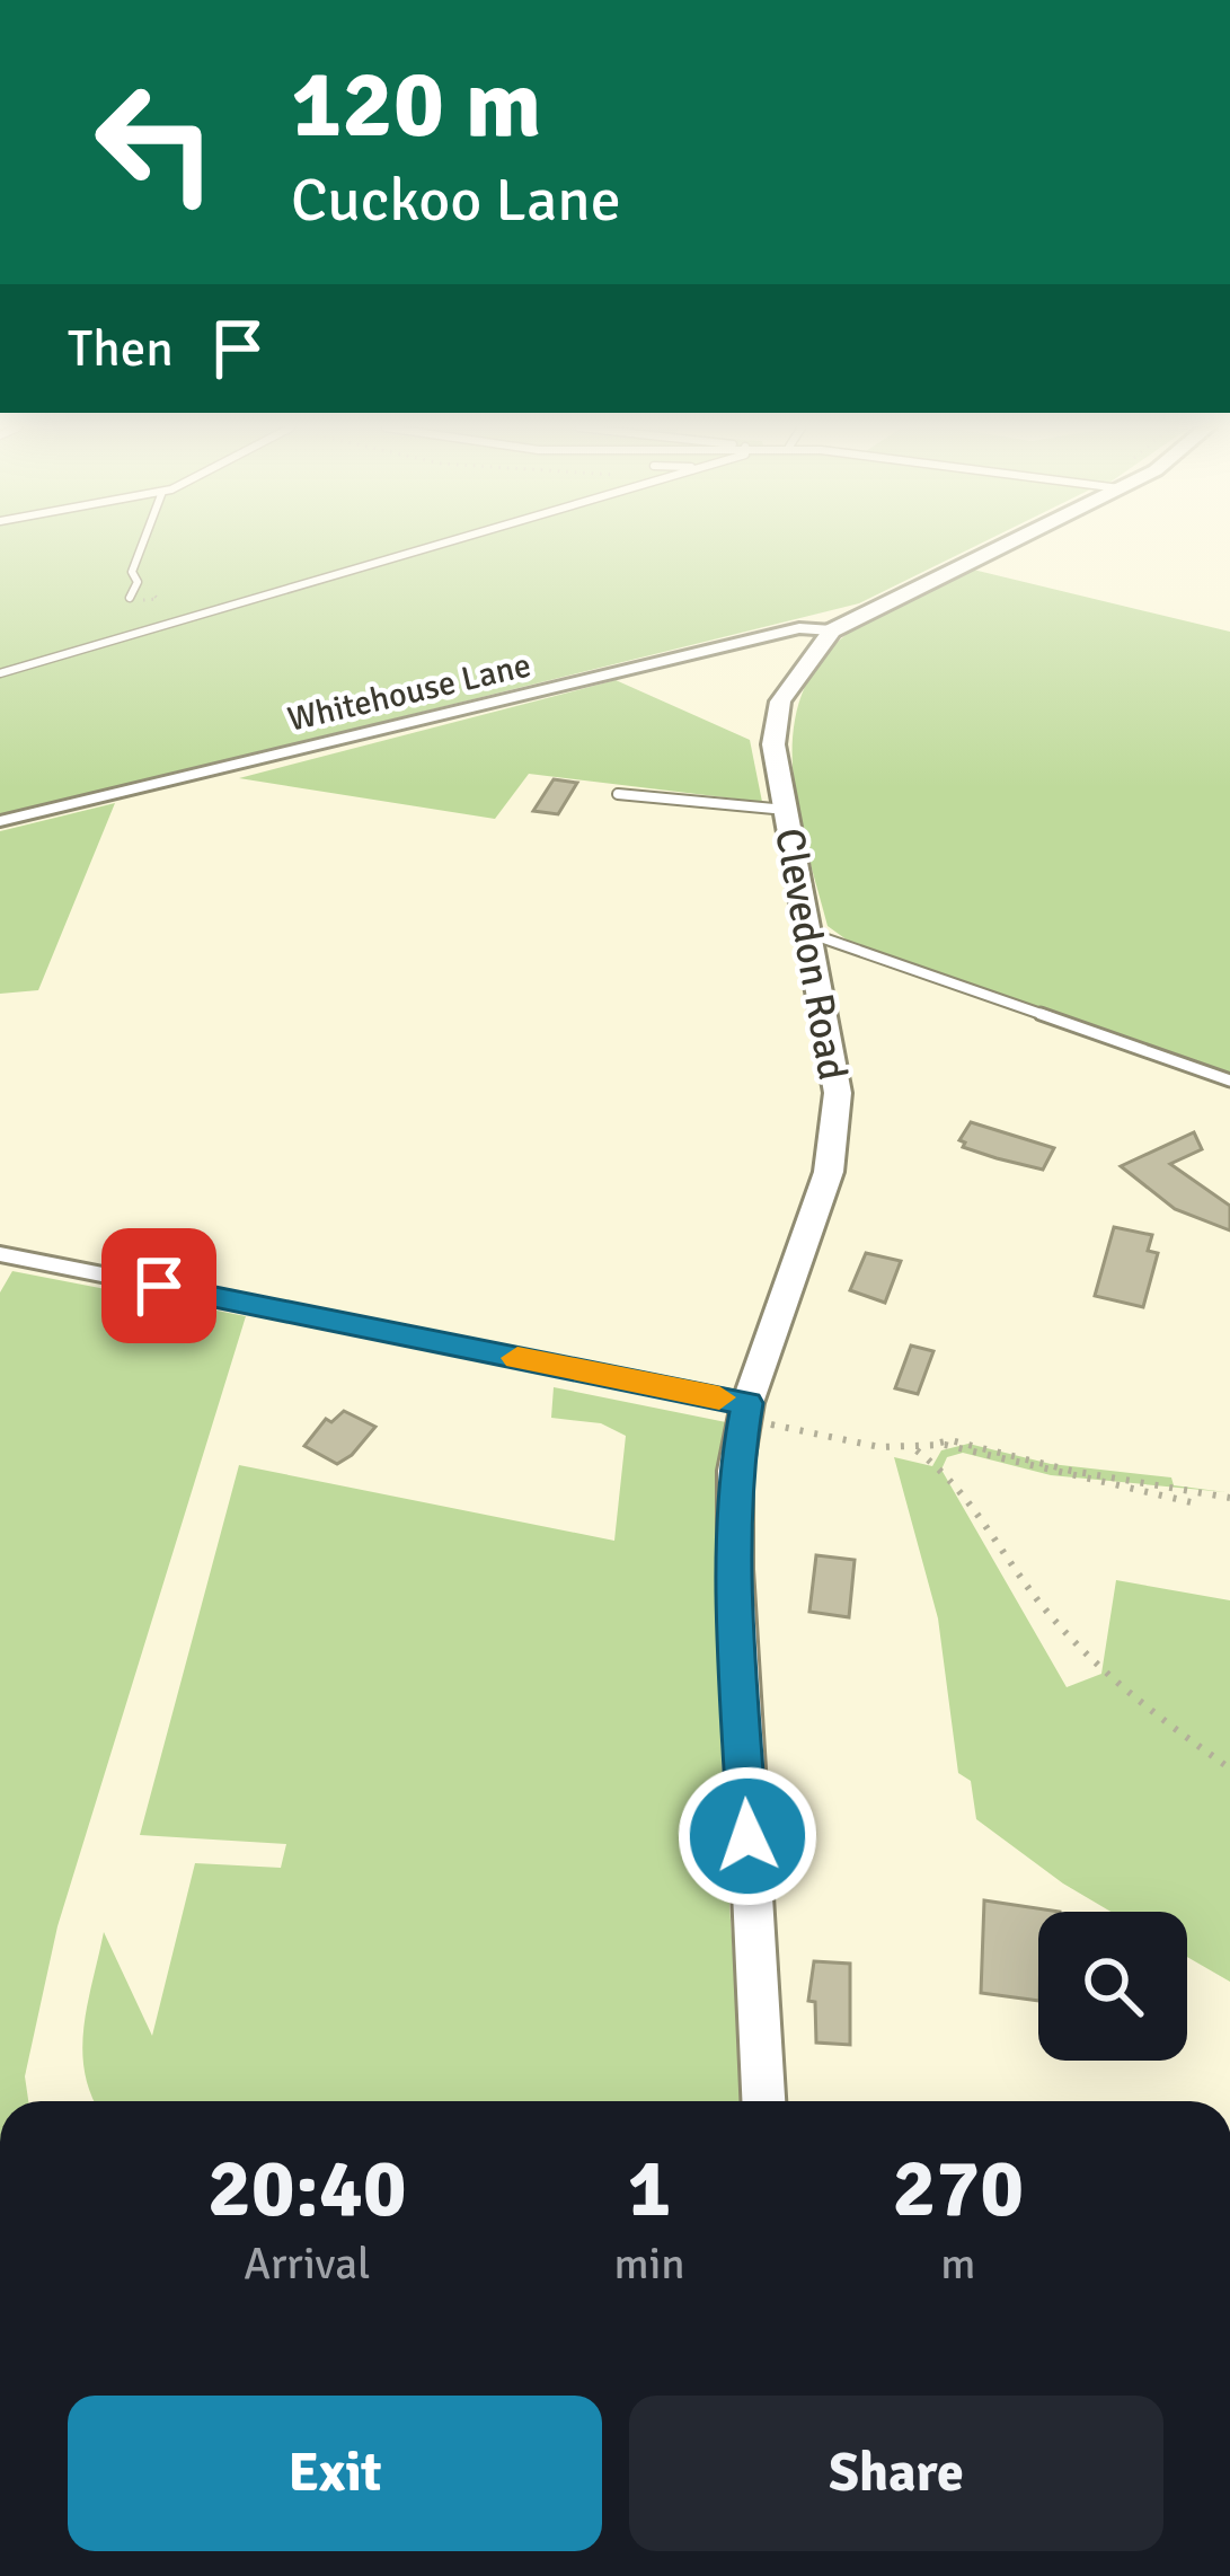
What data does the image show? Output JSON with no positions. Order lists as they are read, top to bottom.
{
  "streets": {
    "main road": ["Clevedon Road"],
    "street": ["Whitehouse Lane"]
  },
  "crossings": [
    ["Whitehouse Lane", "Clevedon Road"]
  ],
  "page": {
    "turn": ["120 m", "Cuckoo Lane"],
    "then": "Then",
    "eta": [
      "20:40",
      "Arrival",
      "1",
      "min",
      "270",
      "m"
    ],
    "buttons": ["Exit", "Share"]
  }
}
